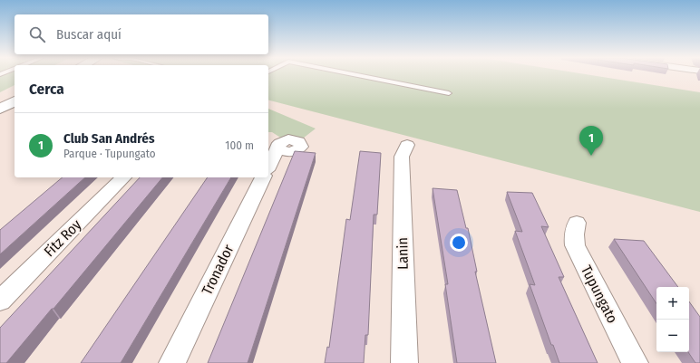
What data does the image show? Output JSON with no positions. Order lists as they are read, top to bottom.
{
  "streets": {
    "street": [
      "Fitz Roy",
      "Lanin",
      "Tronador",
      "Tupungato"
    ]
  },
  "page": {
    "search": "Buscar aquí",
    "heading": "Cerca",
    "list": [
      {
        "mark": "1",
        "name": "Club San Andrés",
        "note": "Parque · Tupungato",
        "value": "100 m"
      }
    ],
    "pins": "1",
    "map_buttons": ["+", "−"]
  }
}
